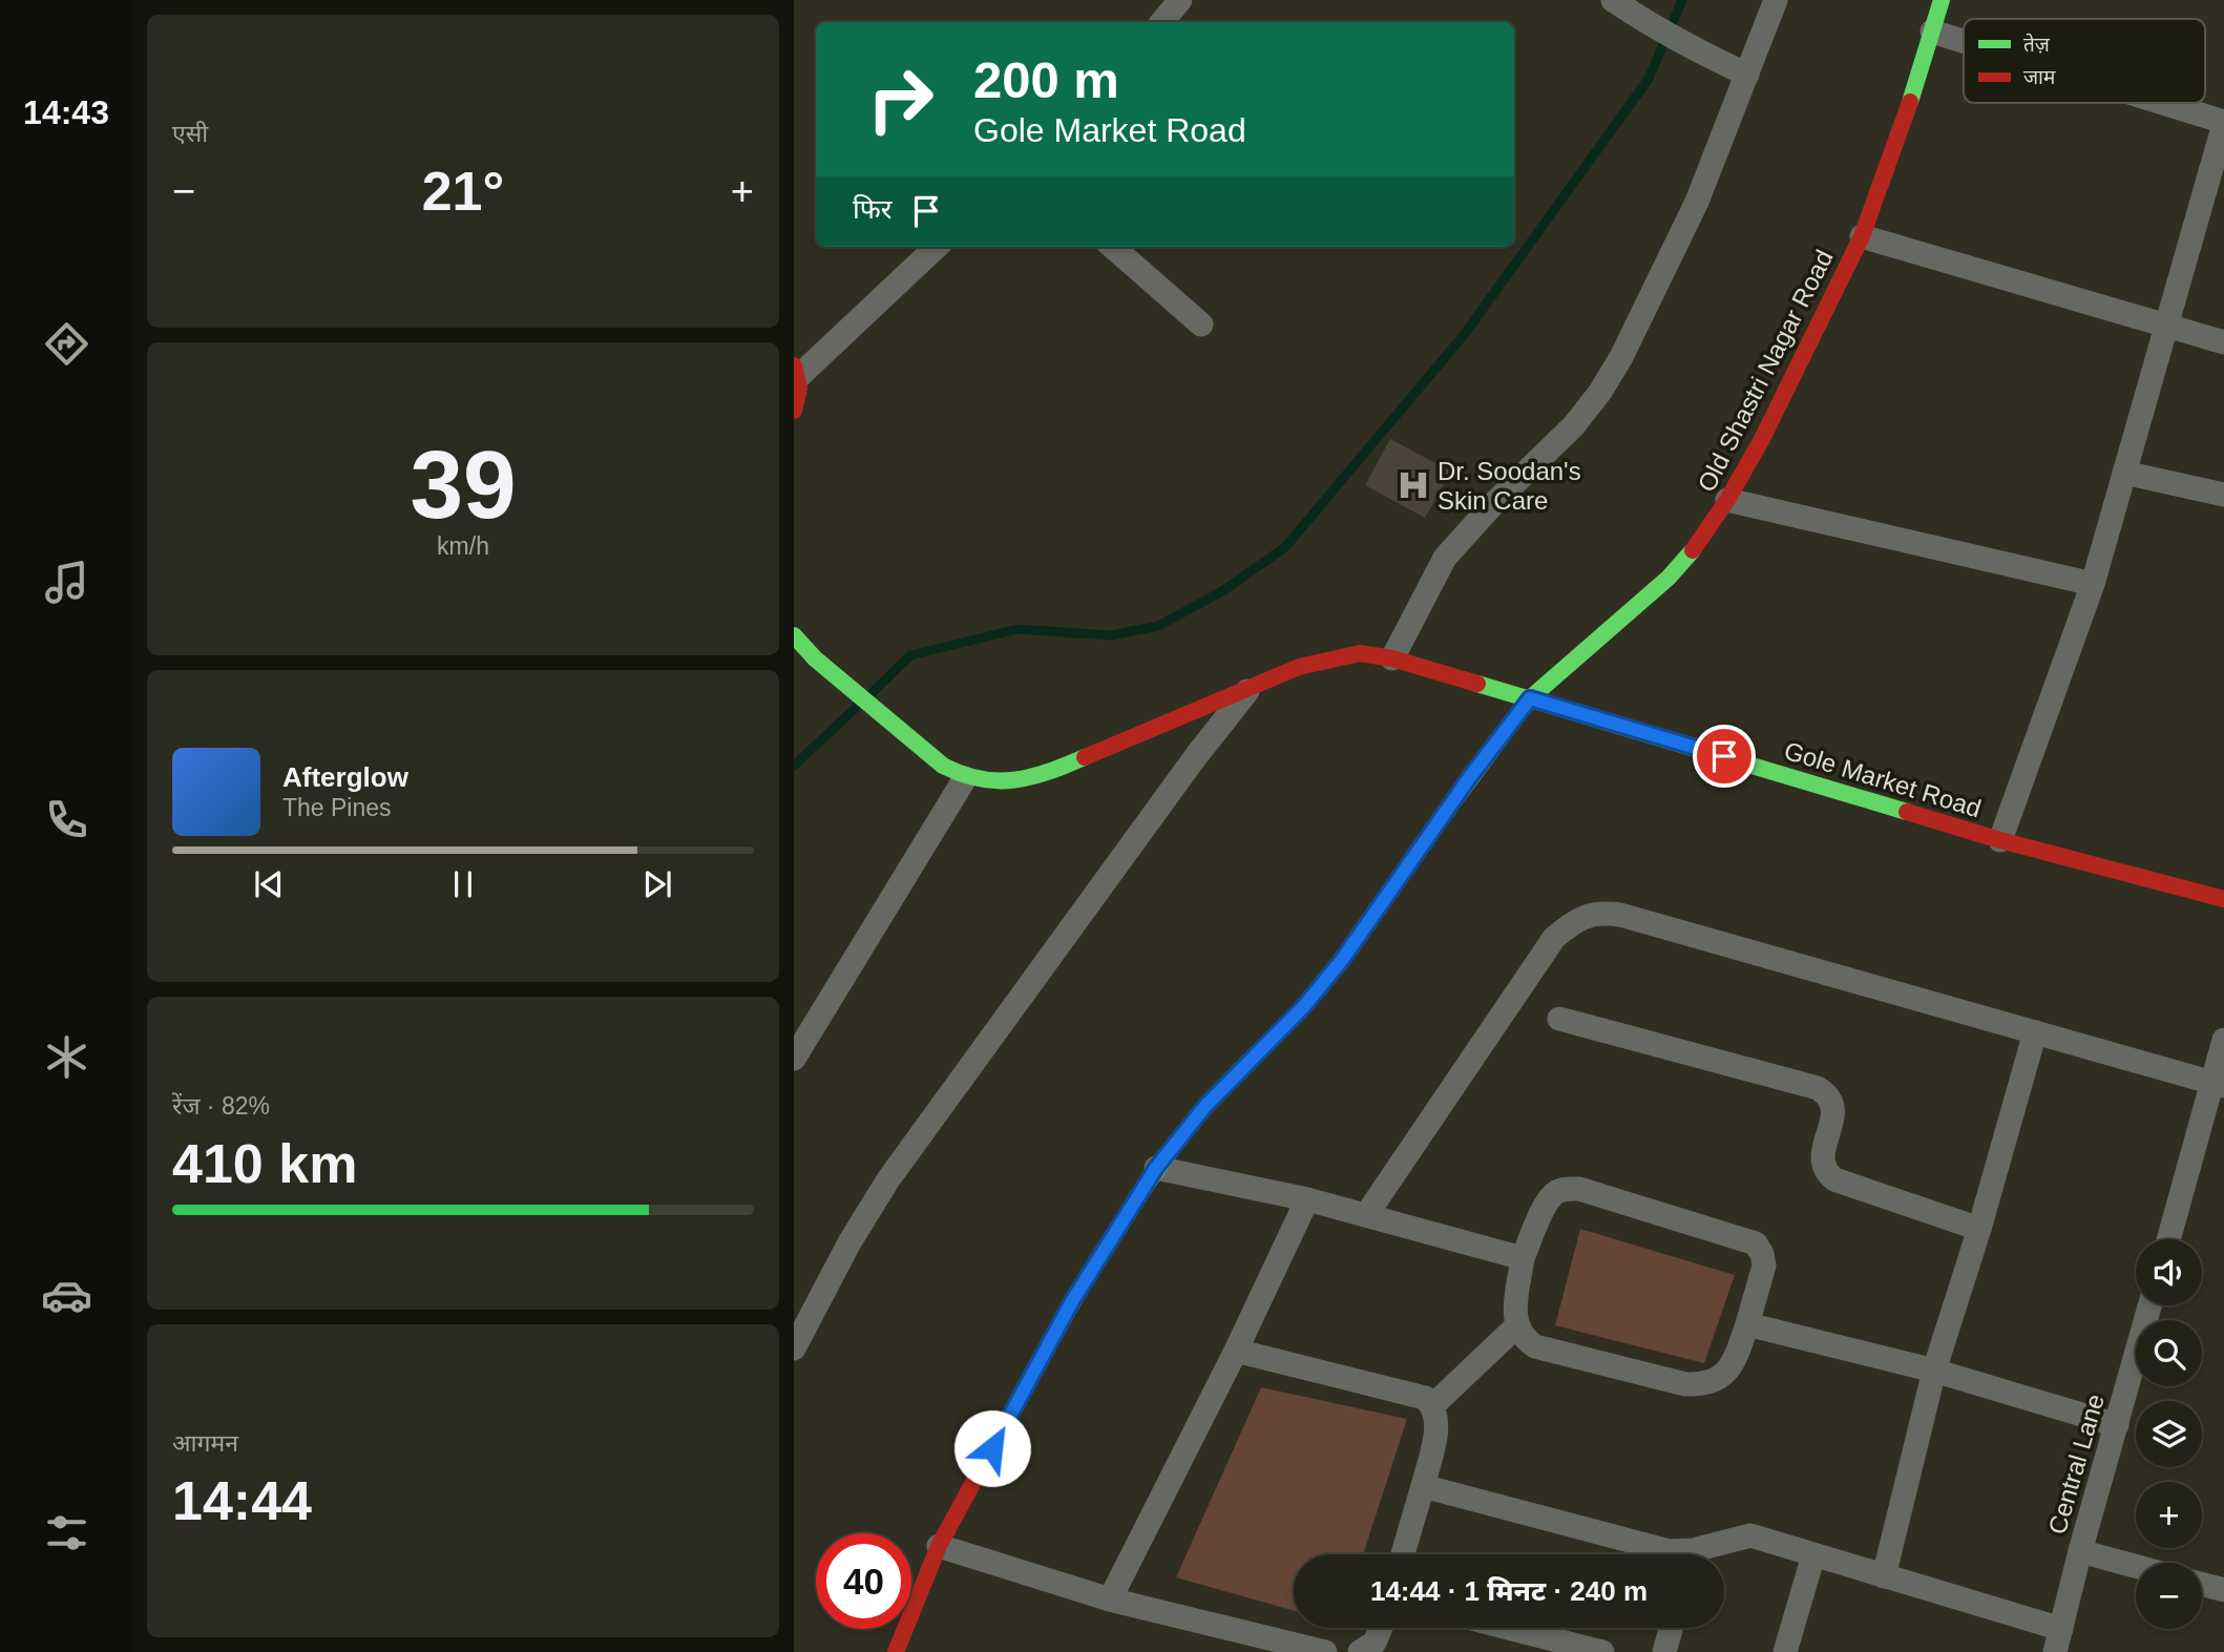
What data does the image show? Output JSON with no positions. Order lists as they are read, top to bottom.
{
  "streets": {
    "street": ["Old Shastri Nagar Road", "Gole Market Road", "Central Lane"]
  },
  "crossings": [
    ["Old Shastri Nagar Road", "Gole Market Road"]
  ],
  "places": {
    "hospital": ["Dr. Soodan's Skin Care"]
  },
  "legend": ["तेज़", "जाम"],
  "page": {
    "tabs": "14:43",
    "tile": [
      "एसी",
      ["39", "km/h"],
      ["रेंज · 82%", "410 km"],
      ["आगमन", "14:44"]
    ],
    "turn": ["200 m", "Gole Market Road"],
    "heat": ["−", "21°", "+"],
    "then": "फिर",
    "song": ["Afterglow", "The Pines"],
    "map_buttons": ["+", "−"],
    "limit": "40",
    "trip": "14:44 · 1 मिनट · 240 m"
  }
}
